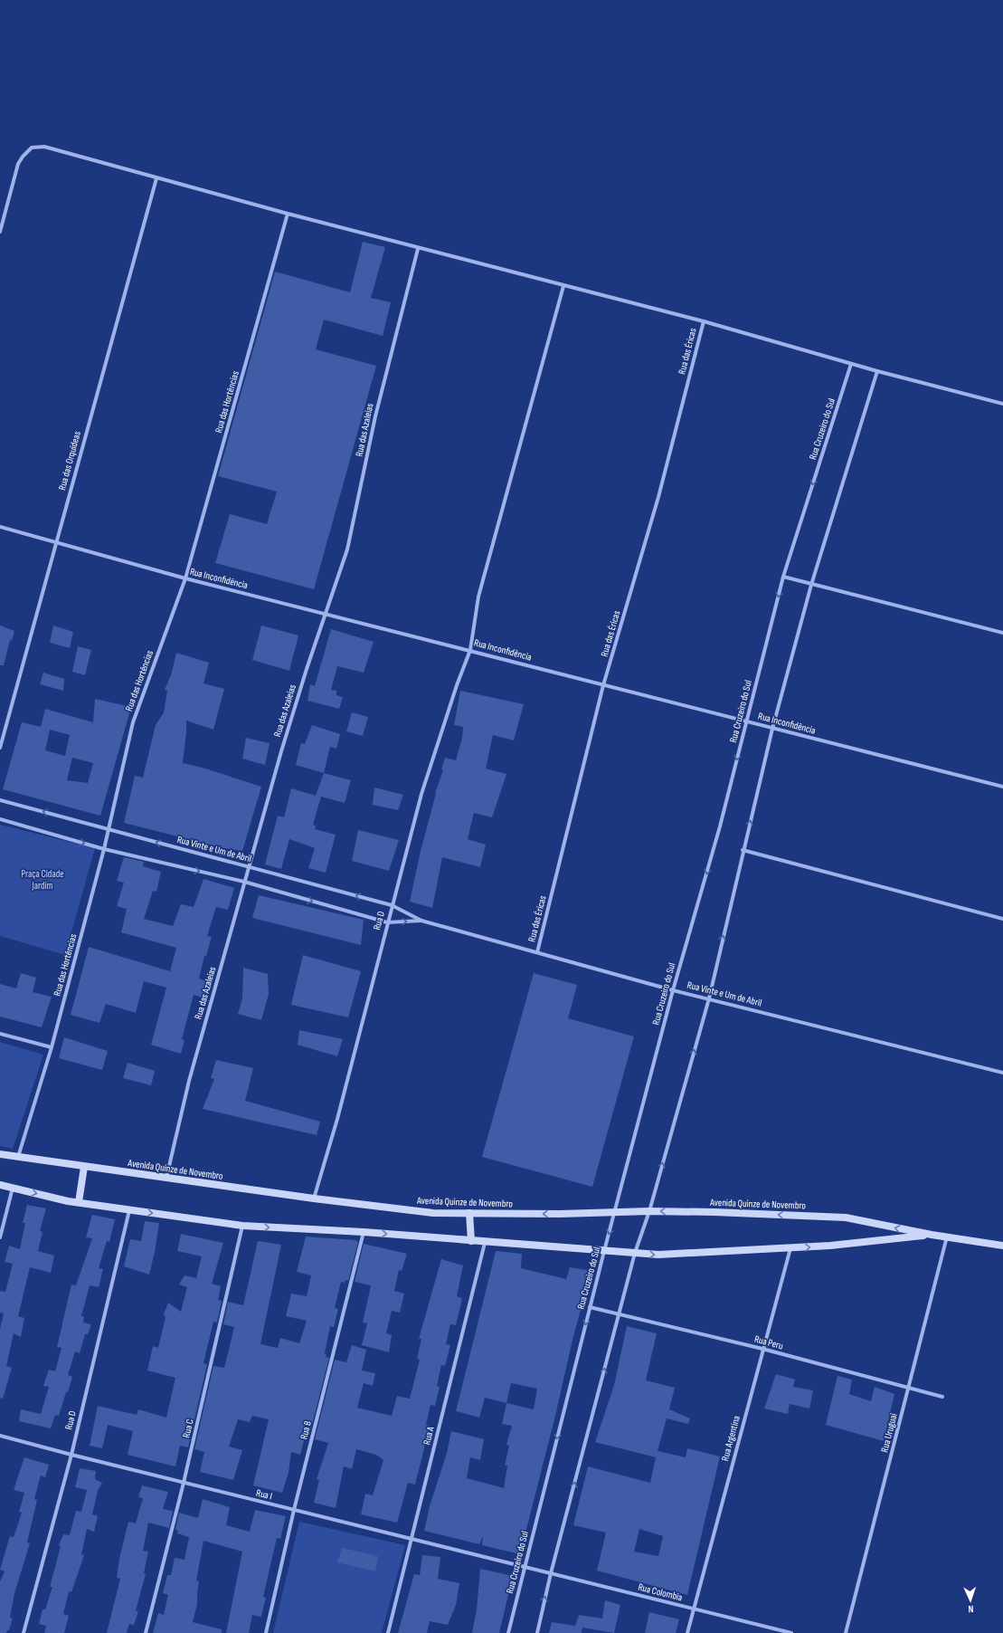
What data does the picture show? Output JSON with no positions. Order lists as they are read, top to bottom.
{
  "streets": {
    "main road": ["Avenida Quinze de Novembro"],
    "street": [
      "Rua das Éricas",
      "Rua das Hortências",
      "Rua Cruzeiro do Sul",
      "Rua das Azaleias",
      "Rua das Orquídeas",
      "Rua Inconfidência",
      "Rua Vinte e Um de Abril",
      "Rua D",
      "Rua Peru",
      "Rua C",
      "Rua B",
      "Rua Uruguai",
      "Rua A",
      "Rua Argentina",
      "Rua I",
      "Rua Colombia"
    ]
  },
  "crossings": [
    ["Rua das Éricas", "Rua Inconfidência"],
    ["Rua das Éricas", "Rua Vinte e Um de Abril"],
    ["Rua das Hortências", "Rua Inconfidência"],
    ["Rua das Hortências", "Rua Vinte e Um de Abril"],
    ["Rua das Hortências", "Avenida Quinze de Novembro"],
    ["Rua Cruzeiro do Sul", "Rua Inconfidência"],
    ["Rua Cruzeiro do Sul", "Rua Vinte e Um de Abril"],
    ["Rua Cruzeiro do Sul", "Avenida Quinze de Novembro"],
    ["Rua Cruzeiro do Sul", "Rua Peru"],
    ["Rua Cruzeiro do Sul", "Rua I"],
    ["Rua Cruzeiro do Sul", "Rua Colombia"],
    ["Rua das Azaleias", "Rua Inconfidência"],
    ["Rua das Azaleias", "Rua Vinte e Um de Abril"],
    ["Rua das Azaleias", "Avenida Quinze de Novembro"],
    ["Rua das Orquídeas", "Rua Inconfidência"],
    ["Rua Inconfidência", "Rua D"],
    ["Rua Vinte e Um de Abril", "Rua D"],
    ["Rua D", "Avenida Quinze de Novembro"],
    ["Rua D", "Rua I"],
    ["Avenida Quinze de Novembro", "Rua C"],
    ["Avenida Quinze de Novembro", "Rua B"],
    ["Avenida Quinze de Novembro", "Rua Uruguai"],
    ["Avenida Quinze de Novembro", "Rua A"],
    ["Avenida Quinze de Novembro", "Rua Argentina"],
    ["Rua Peru", "Rua Uruguai"],
    ["Rua Peru", "Rua Argentina"],
    ["Rua C", "Rua I"],
    ["Rua B", "Rua I"],
    ["Rua A", "Rua I"],
    ["Rua Argentina", "Rua Colombia"],
    ["Rua I", "Rua Colombia"]
  ],
  "parks": ["Praça Cidade Jardim"],
  "north": "bottom"
}
